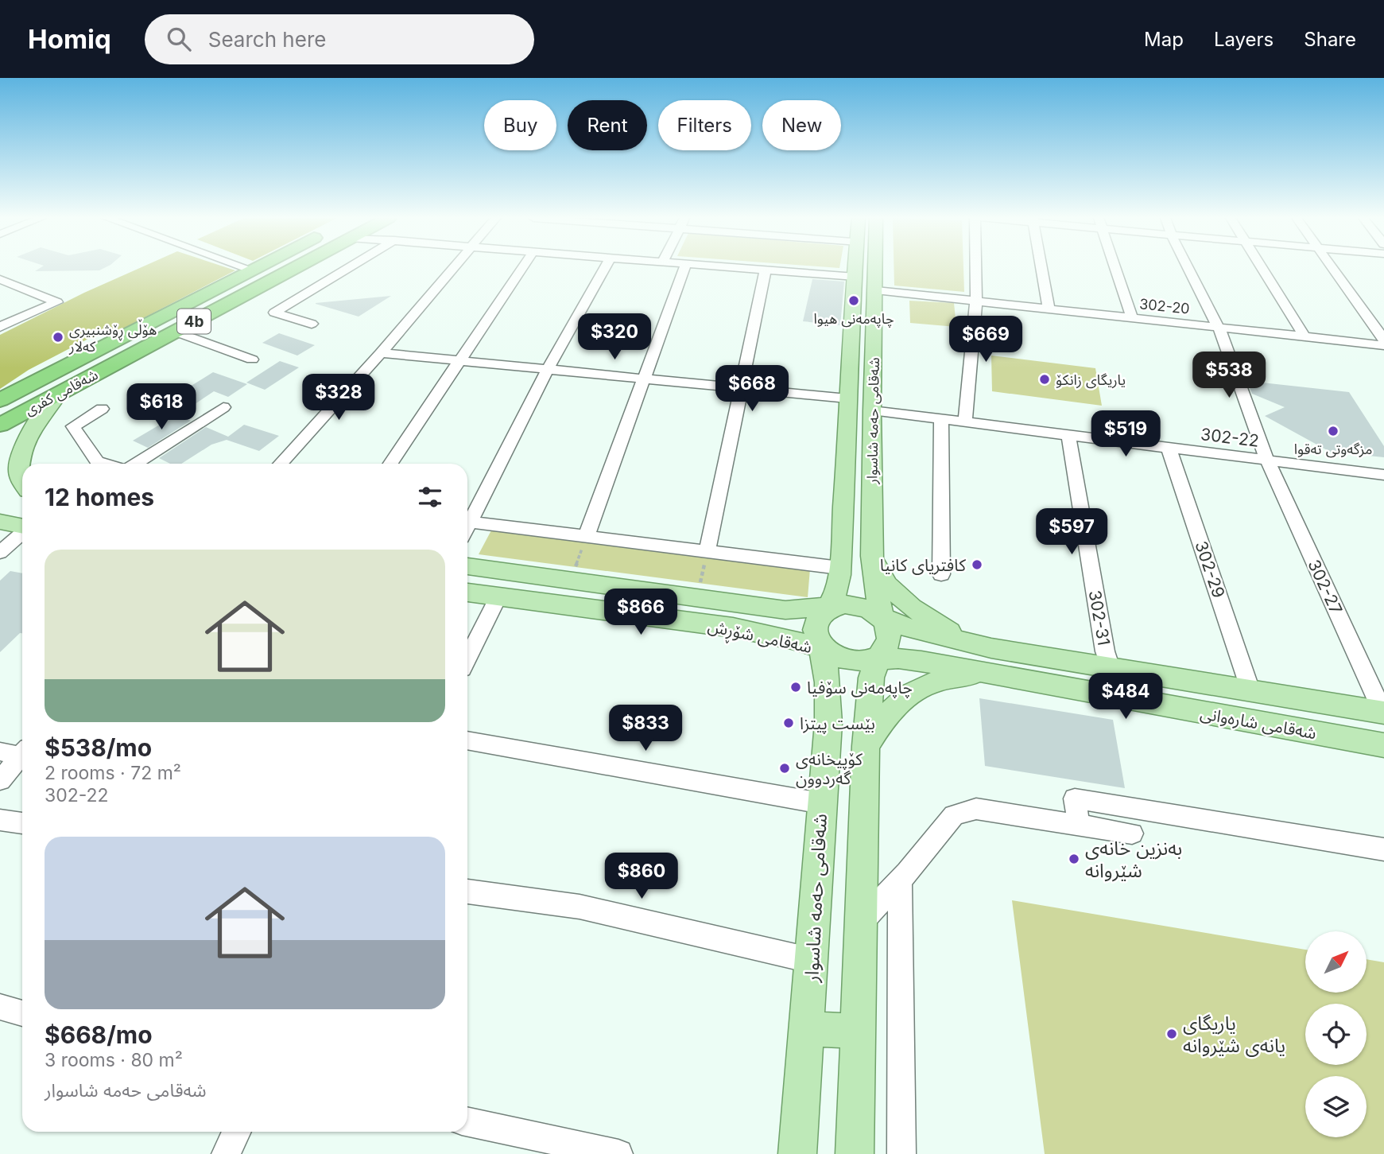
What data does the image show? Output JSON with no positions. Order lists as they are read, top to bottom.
{
  "streets": {
    "highway": ["4b", "شەقامی کفری"],
    "main road": ["شەقامی حەمە شاسوار", "شەقامی شۆڕش", "شەقامی شارەوانی"],
    "street": [
      "302-20",
      "302-22",
      "302-29",
      "302-27",
      "302-31"
    ]
  },
  "crossings": [
    ["302-20", "شەقامی حەمە شاسوار"],
    ["302-20", "302-27"],
    ["شەقامی حەمە شاسوار", "302-22"],
    ["شەقامی حەمە شاسوار", "شەقامی شۆڕش"],
    ["شەقامی حەمە شاسوار", "شەقامی شارەوانی"],
    ["302-22", "302-29"],
    ["302-22", "302-27"],
    ["302-22", "302-31"],
    ["302-29", "شەقامی شارەوانی"],
    ["302-27", "شەقامی شارەوانی"],
    ["302-31", "شەقامی شارەوانی"],
    ["شەقامی شۆڕش", "شەقامی شارەوانی"]
  ],
  "places": [
    "چاپەمەنی هیوا",
    "هۆڵی ڕۆشنبیری کەلار",
    "یاریگای زانکۆ",
    "مزگه‌وتی ته‌قوا",
    "کافتریای کانیا",
    "چاپەمەنی سۆفیا",
    "بێست پیتزا",
    "کۆپیخانەی گەردوون",
    "بەنزین خانەی شێروانە",
    "یاریگای یانەی شێروانە"
  ],
  "north": "top right",
  "page": {
    "header": "Homiq",
    "search": "Search here",
    "nav": ["Map", "Layers", "Share"],
    "chip": [
      "Buy",
      "Rent",
      "Filters",
      "New"
    ],
    "price": [
      "$320",
      "$669",
      "$538",
      "$668",
      "$328",
      "$618",
      "$519",
      "$597",
      "$866",
      "$484",
      "$833",
      "$860"
    ],
    "heading": "12 homes",
    "list": [
      {
        "name": "$538/mo",
        "note": "2 rooms · 72 m² · 302-22"
      },
      {
        "name": "$668/mo",
        "note": "3 rooms · 80 m² · شەقامی حەمە شاسوار"
      }
    ]
  }
}
